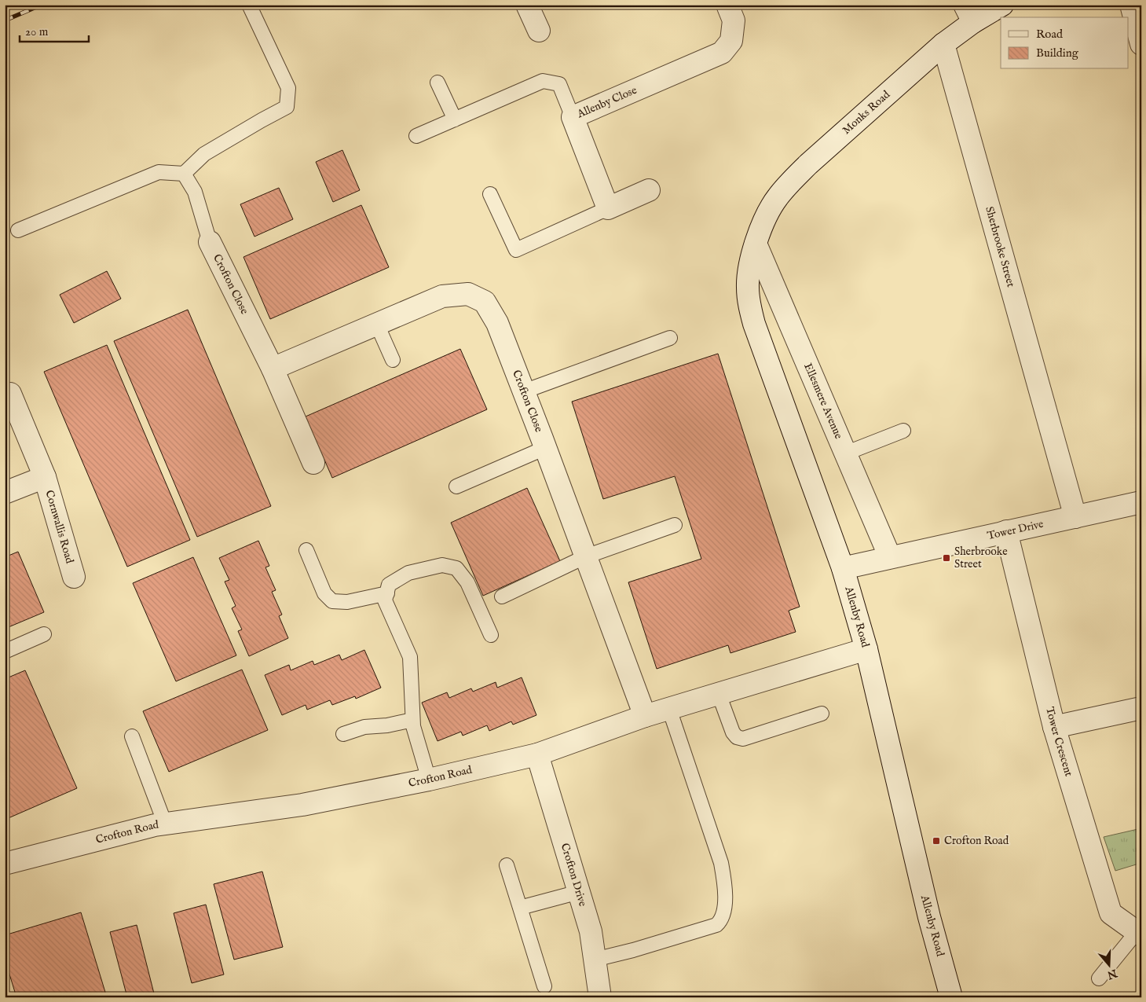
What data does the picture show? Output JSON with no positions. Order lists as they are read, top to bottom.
{
  "streets": {
    "street": [
      "Allenby Close",
      "Monks Road",
      "Sherbrooke Street",
      "Crofton Close",
      "Ellesmere Avenue",
      "Cornwallis Road",
      "Tower Drive",
      "Allenby Road",
      "Tower Crescent",
      "Crofton Road",
      "Crofton Drive"
    ]
  },
  "crossings": [
    ["Monks Road", "Sherbrooke Street"],
    ["Monks Road", "Ellesmere Avenue"],
    ["Monks Road", "Allenby Road"],
    ["Sherbrooke Street", "Tower Drive"],
    ["Crofton Close", "Crofton Road"],
    ["Ellesmere Avenue", "Tower Drive"],
    ["Ellesmere Avenue", "Allenby Road"],
    ["Tower Drive", "Allenby Road"],
    ["Tower Drive", "Tower Crescent"],
    ["Allenby Road", "Crofton Road"],
    ["Crofton Road", "Crofton Drive"]
  ],
  "places": {
    "transit": ["Sherbrooke Street", "Crofton Road"]
  },
  "legend": ["Road", "Building"],
  "scale_bar": "20 m",
  "north": "bottom"
}
